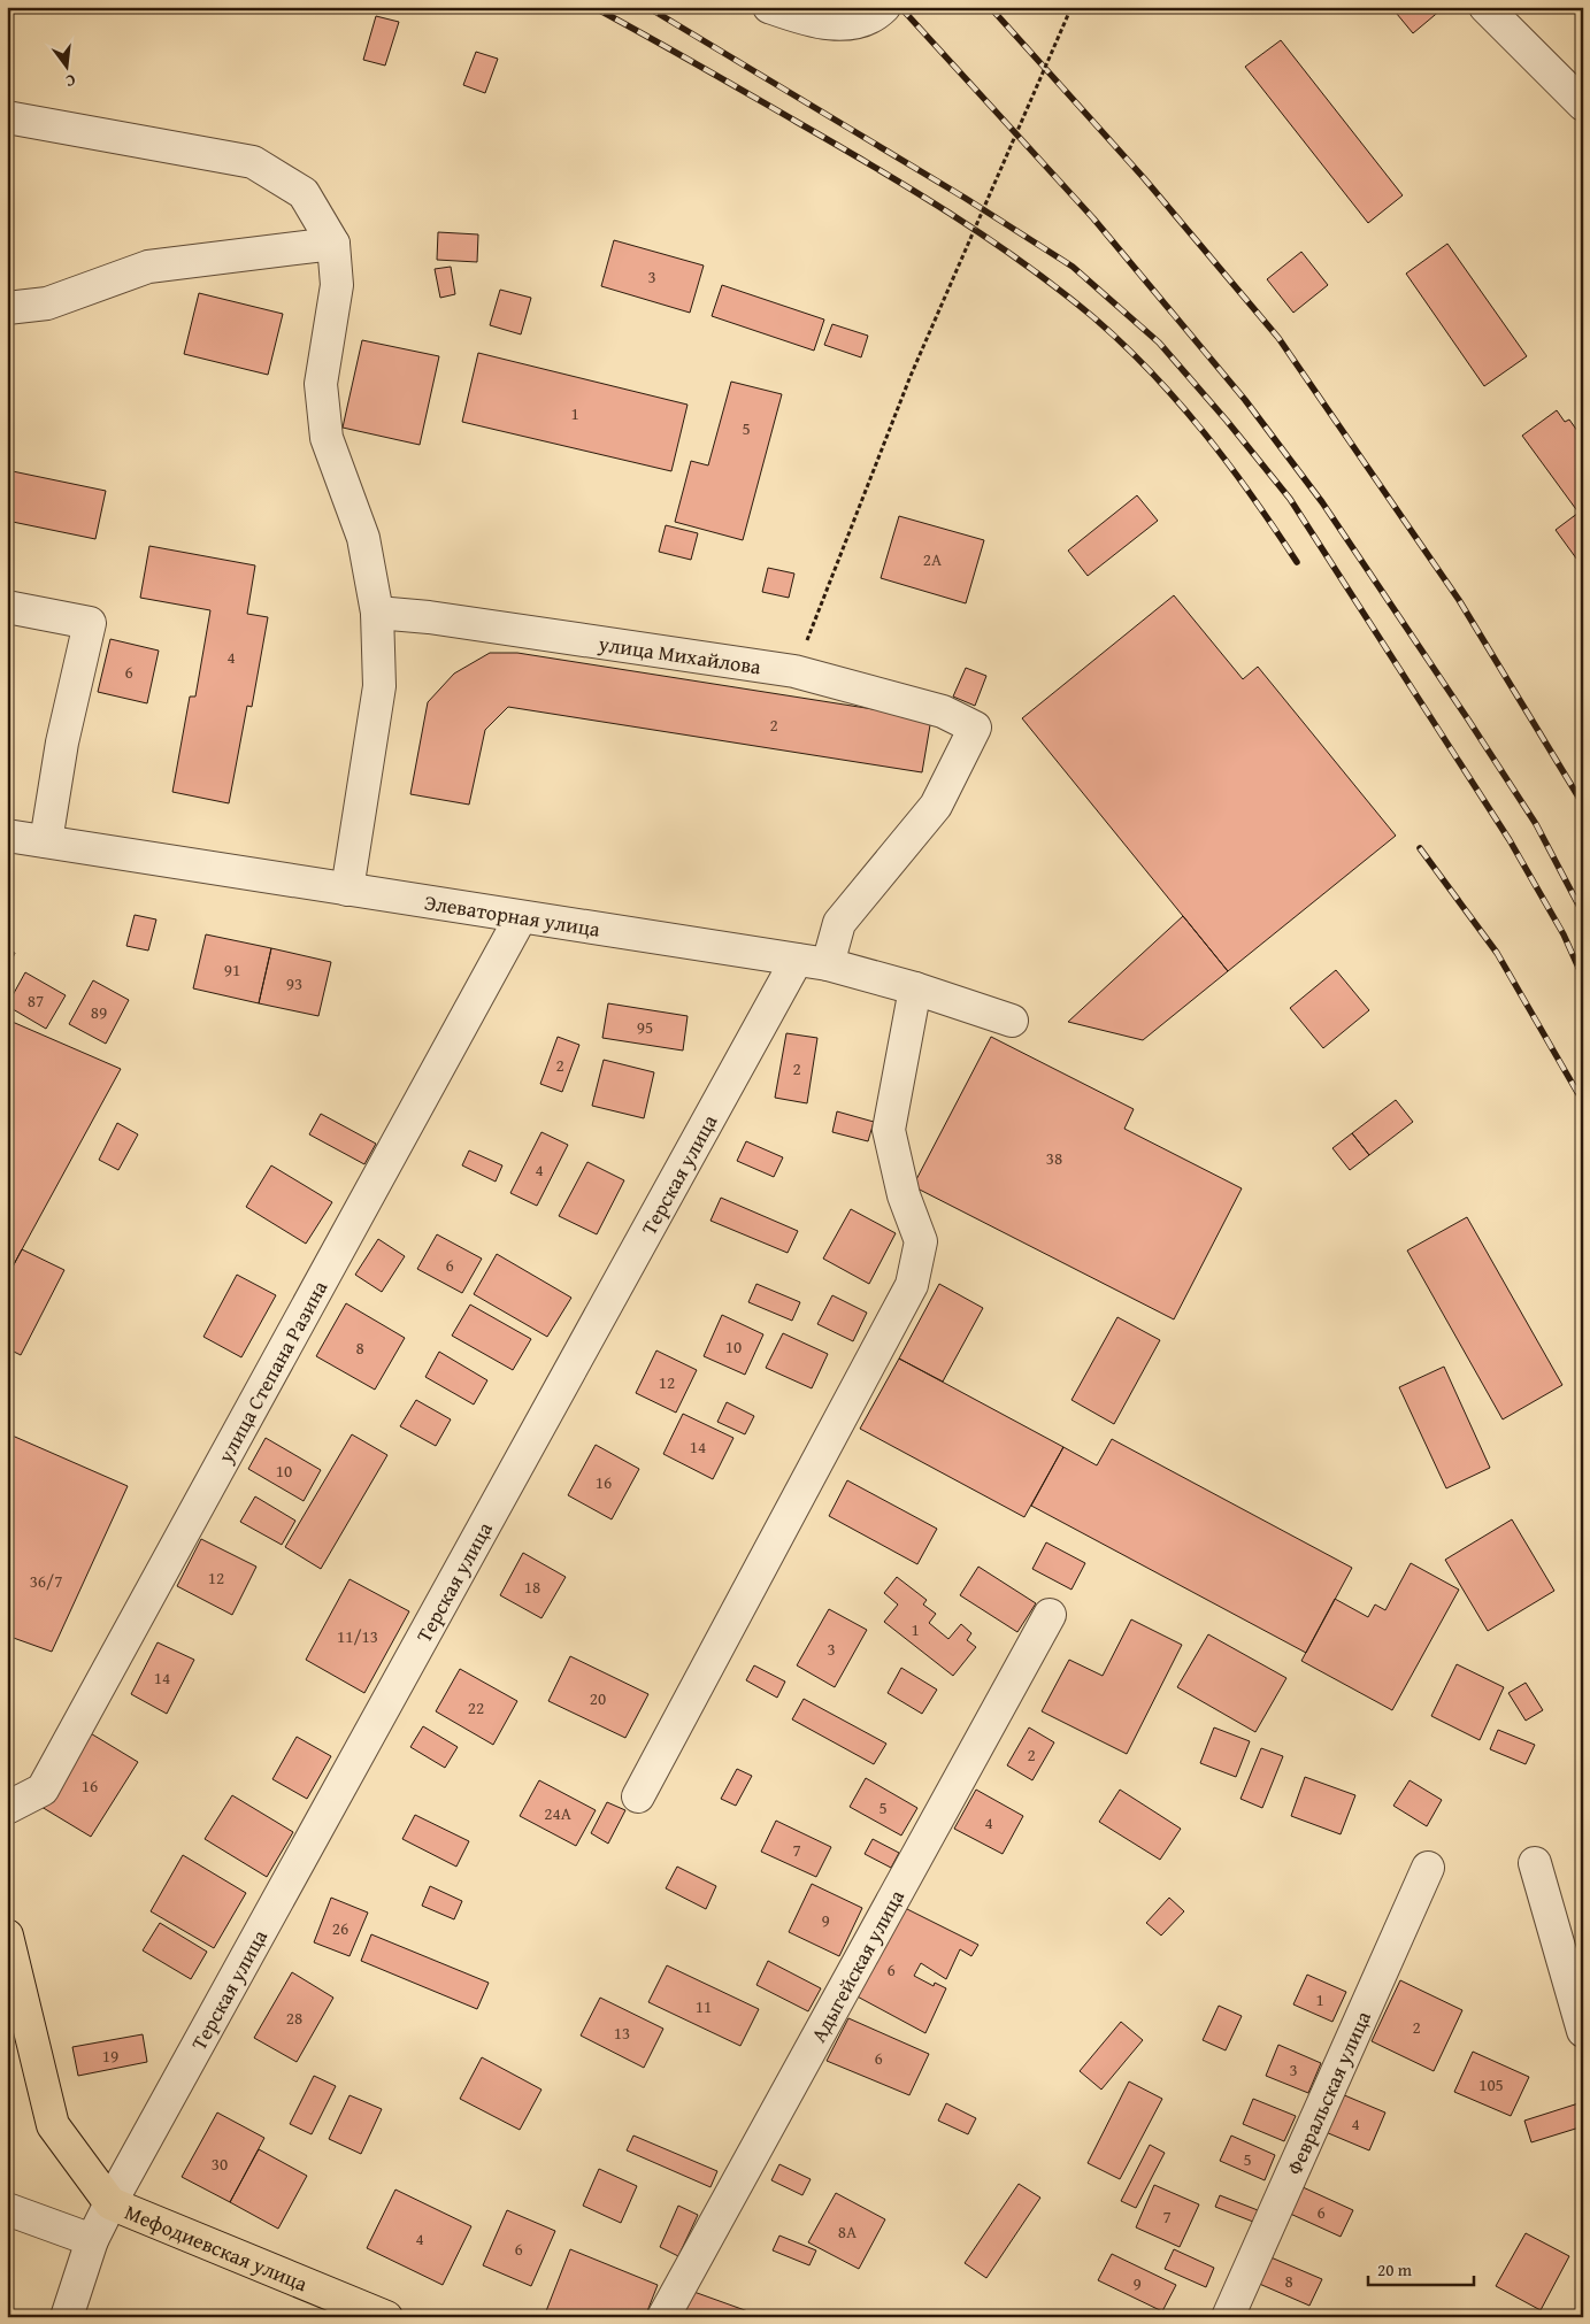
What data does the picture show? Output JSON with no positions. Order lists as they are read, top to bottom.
{
  "streets": {
    "main road": ["Мефодиевская улица"],
    "street": [
      "улица Михайлова",
      "Элеваторная улица",
      "Терская улица",
      "улица Степана Разина",
      "Адыгейская улица",
      "Февральская улица"
    ]
  },
  "crossings": [
    ["улица Михайлова", "Элеваторная улица"],
    ["Элеваторная улица", "Терская улица"],
    ["Элеваторная улица", "улица Степана Разина"],
    ["Терская улица", "Мефодиевская улица"]
  ],
  "house_numbers": [
    "3",
    "1",
    "5",
    "2А",
    "4",
    "6",
    "2",
    "91",
    "93",
    "87",
    "89",
    "95",
    "2",
    "2",
    "38",
    "4",
    "6",
    "10",
    "8",
    "12",
    "14",
    "10",
    "16",
    "12",
    "36/7",
    "18",
    "1",
    "11/13",
    "3",
    "14",
    "20",
    "22",
    "2",
    "16",
    "5",
    "24А",
    "4",
    "7",
    "9",
    "26",
    "6",
    "1",
    "11",
    "28",
    "2",
    "13",
    "19",
    "6",
    "3",
    "105",
    "4",
    "5",
    "30",
    "6",
    "7",
    "8А",
    "4",
    "6",
    "8",
    "9"
  ],
  "scale_bar": "20 m",
  "north": "bottom"
}
